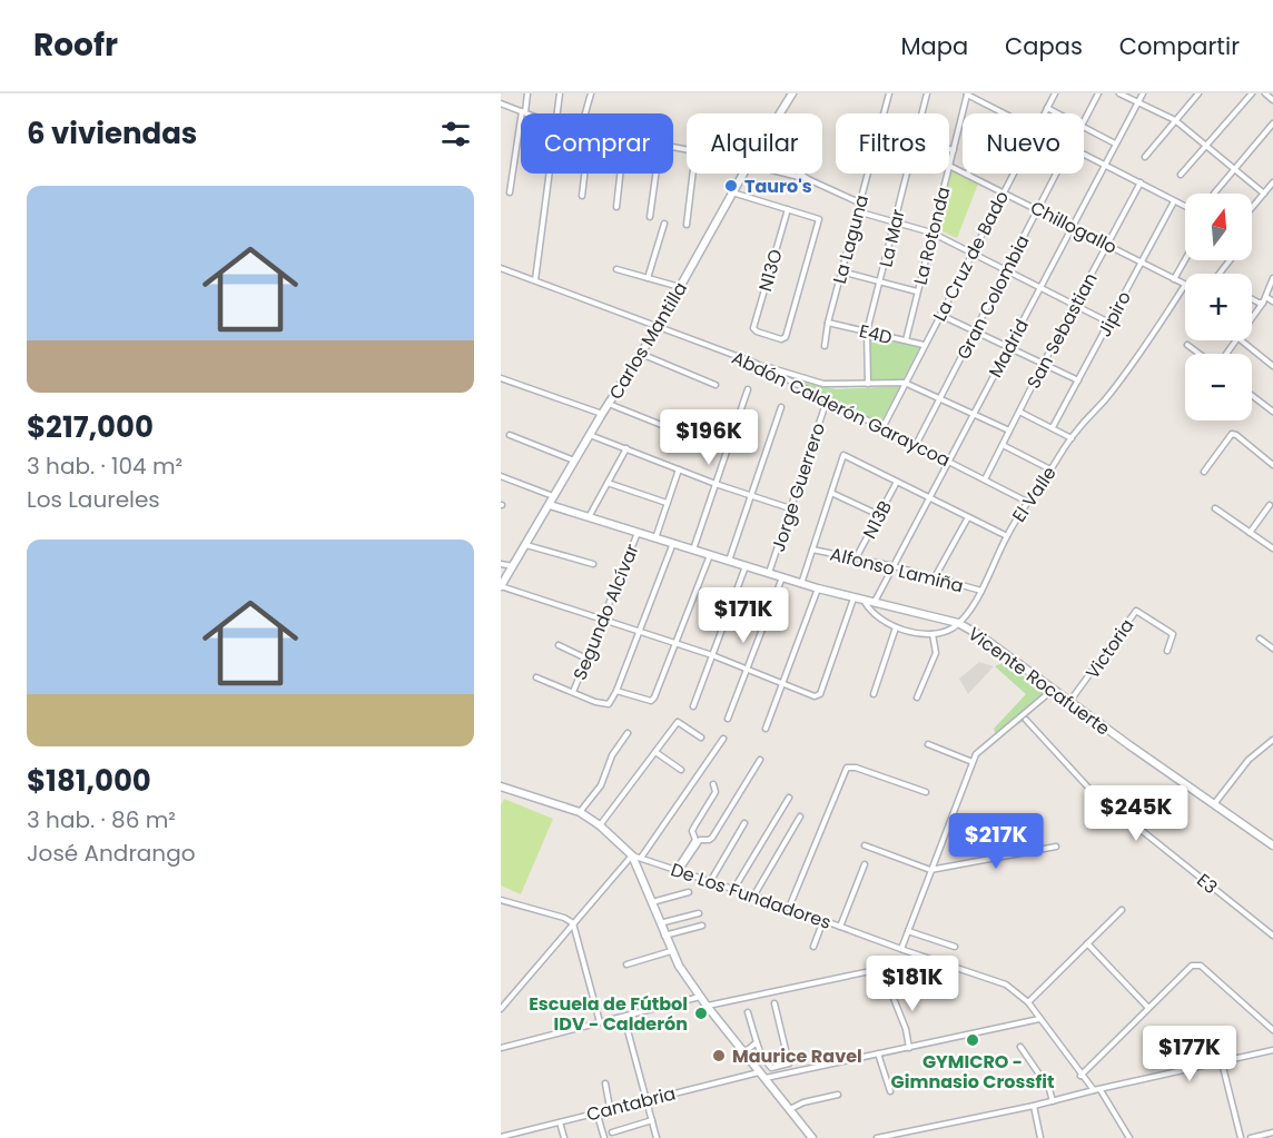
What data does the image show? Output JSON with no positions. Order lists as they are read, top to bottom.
{
  "streets": {
    "street": [
      "Chillogallo",
      "La Rotonda",
      "La Mar",
      "La Laguna",
      "La Cruz de Bado",
      "N13O",
      "Gran Colombia",
      "Jipiro",
      "San Sebastian",
      "E4D",
      "Carlos Mantilla",
      "Madrid",
      "Abdón Calderón Garaycoa",
      "Jorge Guerrero",
      "El Valle",
      "N13B",
      "Alfonso Lamiña",
      "Segundo Alcívar",
      "Victoria",
      "Vicente Rocafuerte",
      "E3",
      "De Los Fundadores",
      "Cantabria"
    ]
  },
  "crossings": [
    ["Chillogallo", "La Rotonda"],
    ["Chillogallo", "La Cruz de Bado"],
    ["Chillogallo", "Gran Colombia"],
    ["Chillogallo", "Jipiro"],
    ["Chillogallo", "San Sebastian"],
    ["Chillogallo", "Madrid"],
    ["Chillogallo", "El Valle"],
    ["La Rotonda", "E4D"],
    ["La Mar", "E4D"],
    ["La Laguna", "E4D"],
    ["La Cruz de Bado", "E4D"],
    ["La Cruz de Bado", "Abdón Calderón Garaycoa"],
    ["Gran Colombia", "Abdón Calderón Garaycoa"],
    ["San Sebastian", "Abdón Calderón Garaycoa"],
    ["Carlos Mantilla", "Abdón Calderón Garaycoa"],
    ["Carlos Mantilla", "Vicente Rocafuerte"],
    ["Madrid", "Abdón Calderón Garaycoa"],
    ["Madrid", "Alfonso Lamiña"],
    ["Madrid", "Vicente Rocafuerte"],
    ["Abdón Calderón Garaycoa", "Jorge Guerrero"],
    ["Abdón Calderón Garaycoa", "El Valle"],
    ["Jorge Guerrero", "Vicente Rocafuerte"],
    ["El Valle", "Alfonso Lamiña"],
    ["El Valle", "Vicente Rocafuerte"],
    ["N13B", "Alfonso Lamiña"],
    ["Segundo Alcívar", "Vicente Rocafuerte"],
    ["Victoria", "Vicente Rocafuerte"],
    ["De Los Fundadores", "Cantabria"]
  ],
  "places": [
    "Tauro's",
    "Escuela de Fútbol IDV - Calderón",
    "GYMICRO - Gimnasio Crossfit",
    "Maurice Ravel"
  ],
  "north": "top",
  "page": {
    "header": "Roofr",
    "nav": ["Mapa", "Capas", "Compartir"],
    "heading": "6 viviendas",
    "chip": [
      "Comprar",
      "Alquilar",
      "Filtros",
      "Nuevo"
    ],
    "list": [
      {
        "name": "$217,000",
        "note": "3 hab. · 104 m² · Los Laureles"
      },
      {
        "name": "$181,000",
        "note": "3 hab. · 86 m² · José Andrango"
      }
    ],
    "map_buttons": ["+", "−"],
    "price": [
      "$196K",
      "$171K",
      "$245K",
      "$217K",
      "$181K",
      "$177K"
    ]
  }
}
